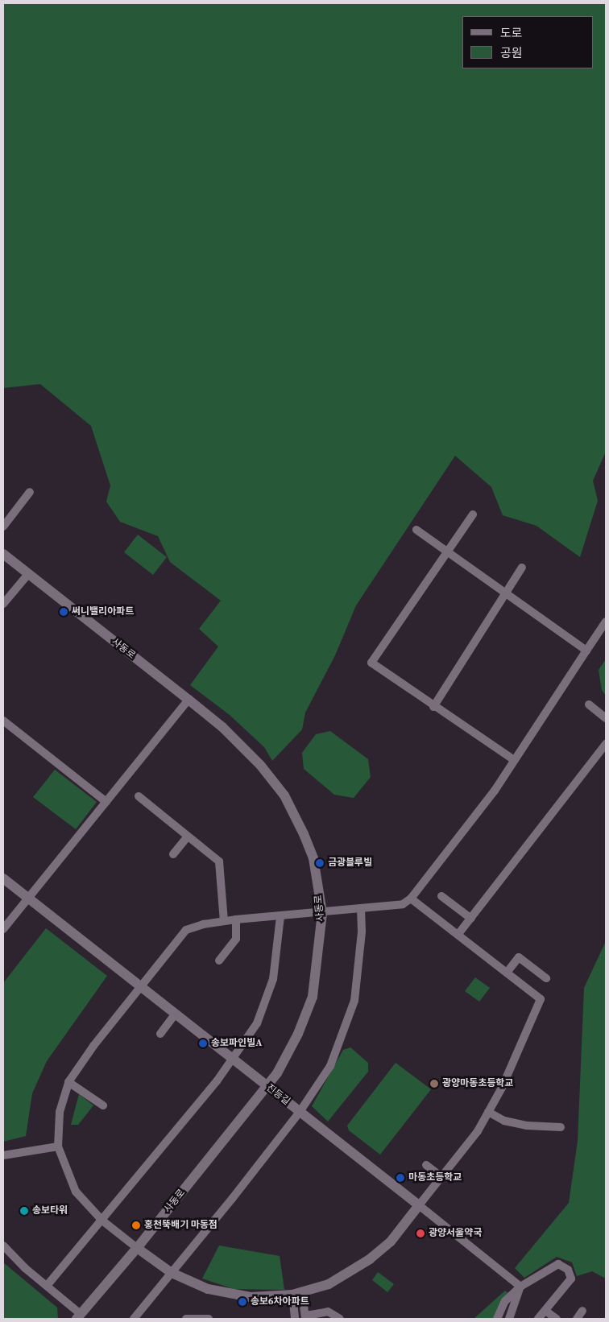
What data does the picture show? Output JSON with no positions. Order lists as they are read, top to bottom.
{
  "streets": {
    "street": ["사동로", "진등길"]
  },
  "crossings": [
    ["사동로", "진등길"]
  ],
  "places": [
    "써니밸리아파트",
    "금광블루빌",
    "송보파인빌A",
    "광양마동초등학교",
    "마동초등학교",
    "송보타워",
    "홍천뚝배기 마동점",
    "광양서울약국",
    "송보6차아파트"
  ],
  "legend": ["도로", "공원"]
}
